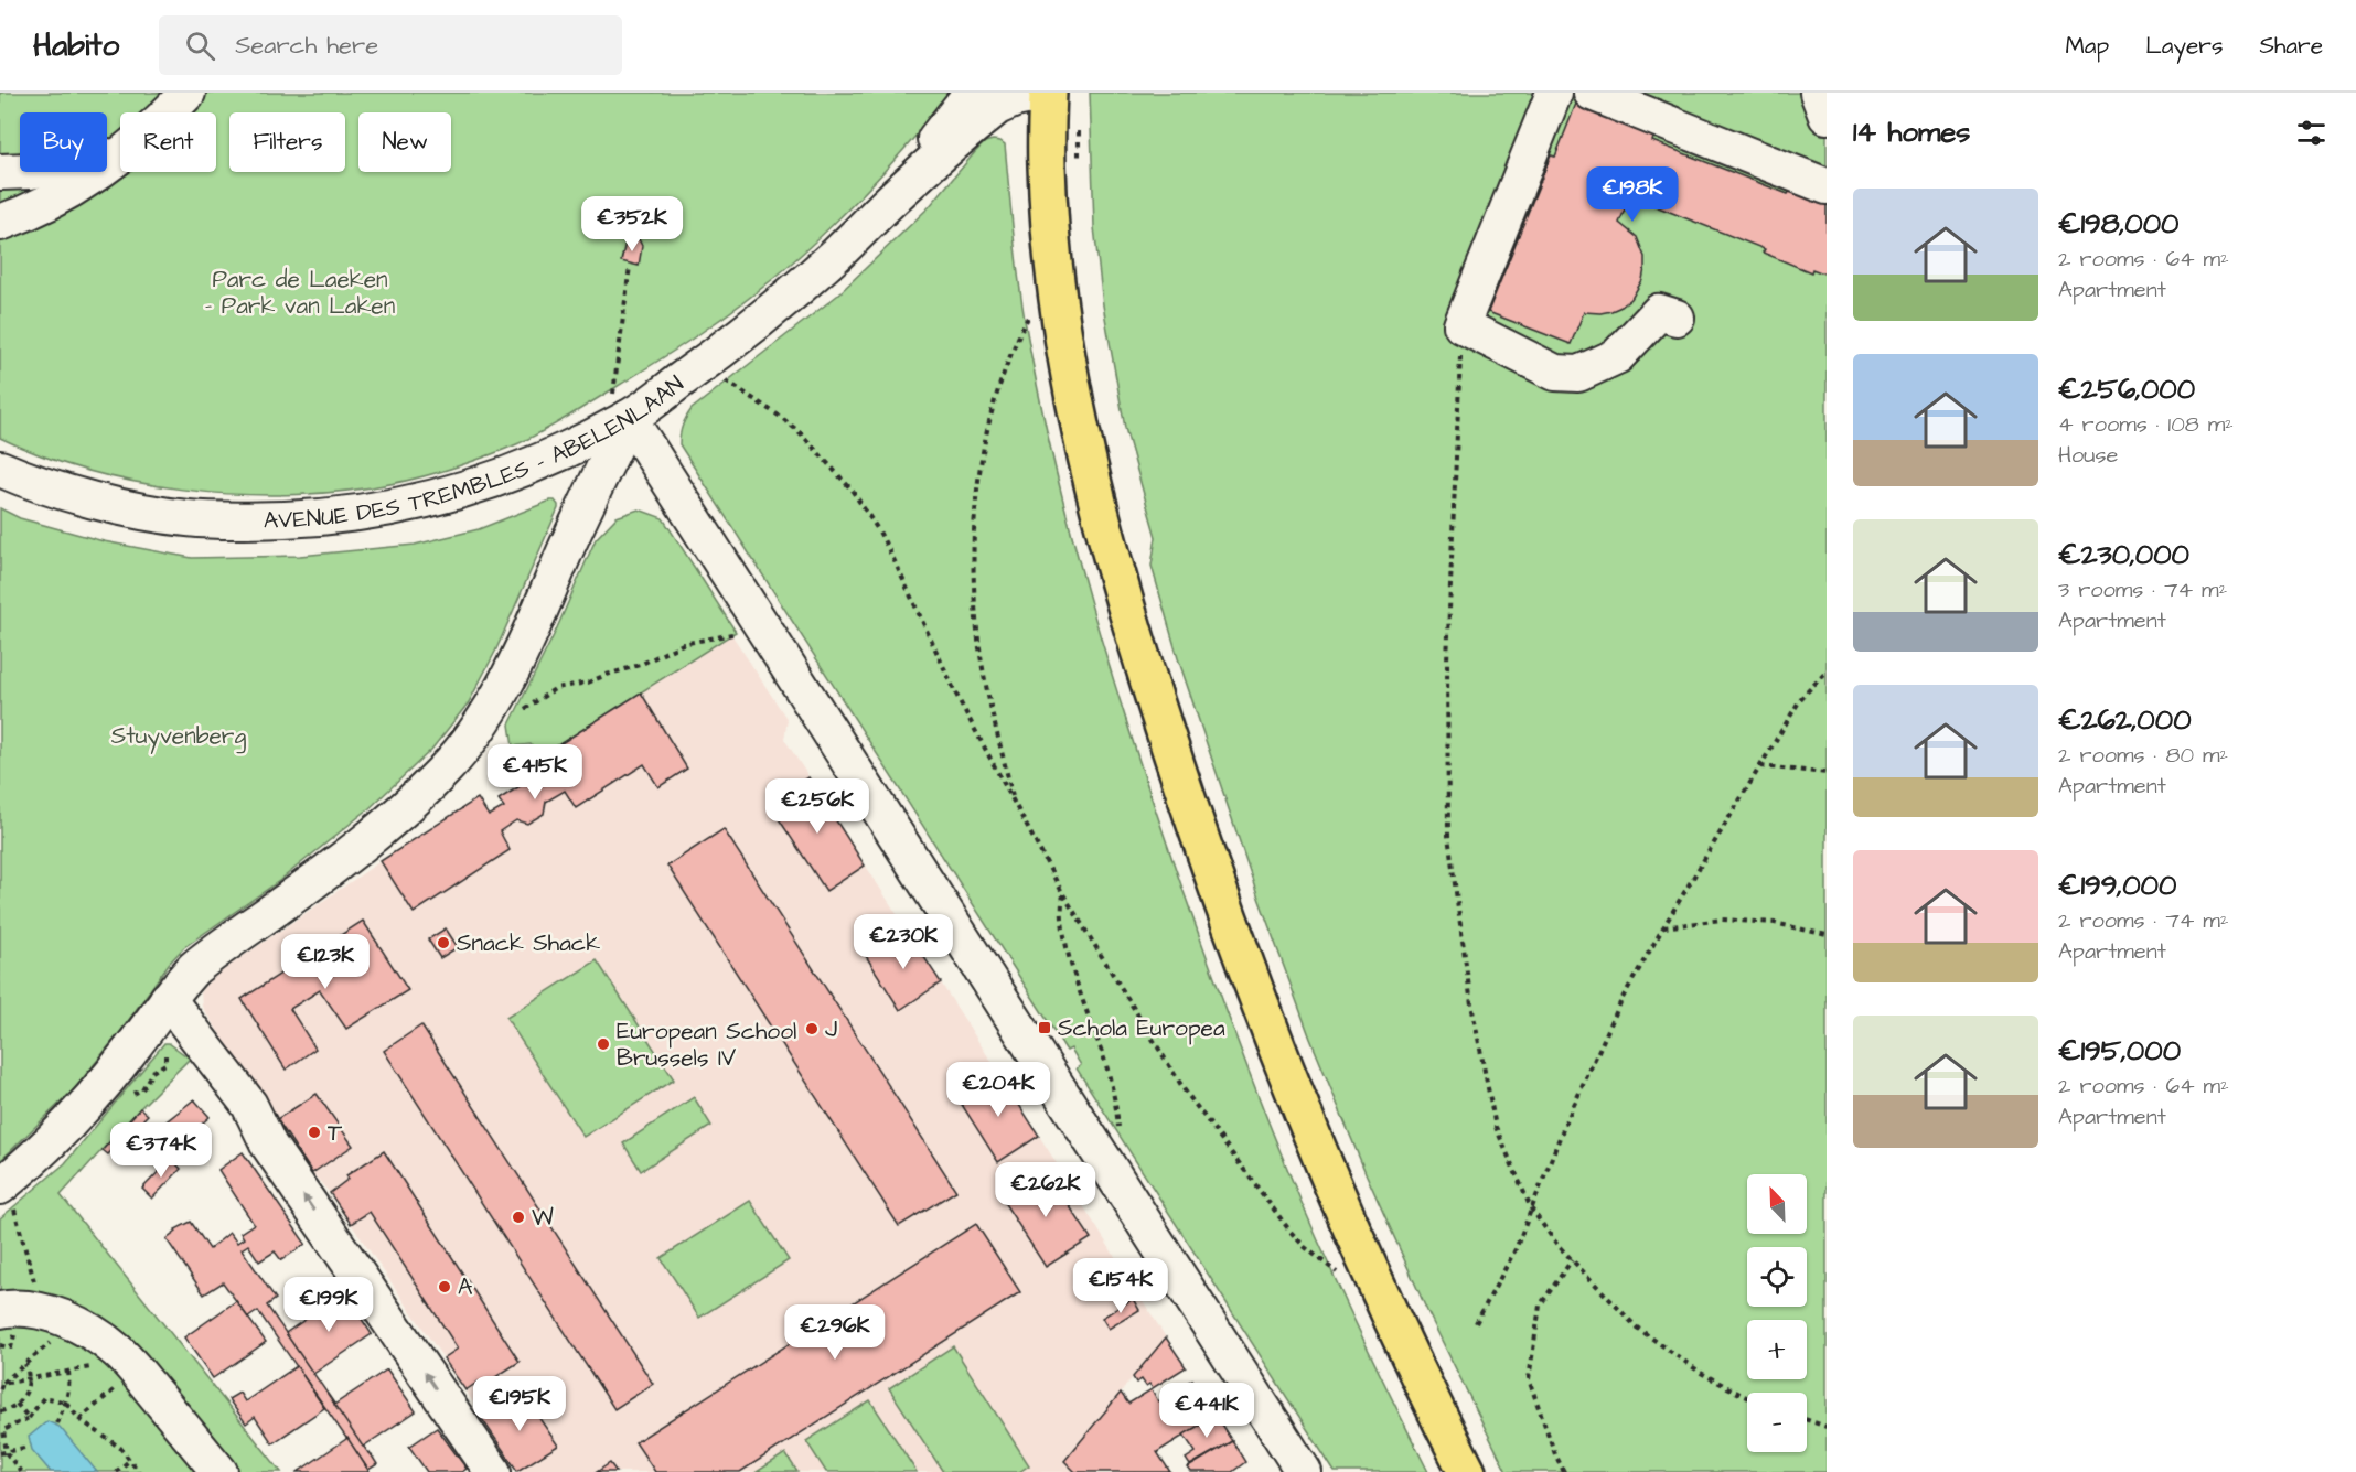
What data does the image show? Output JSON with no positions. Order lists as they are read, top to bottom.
{
  "streets": {
    "street": ["AVENUE DES TREMBLES - ABELENLAAN"]
  },
  "parks": ["Parc de Laeken - Park van Laken", "Stuyvenberg"],
  "places": {
    "other": [
      "Snack Shack",
      "J",
      "European School Brussels IV",
      "T",
      "W",
      "A"
    ],
    "transit": ["Schola Europea"]
  },
  "north": "top left",
  "page": {
    "header": "Habito",
    "search": "Search here",
    "nav": ["Map", "Layers", "Share"],
    "heading": "14 homes",
    "chip": [
      "Buy",
      "Rent",
      "Filters",
      "New"
    ],
    "price": [
      "€198K",
      "€352K",
      "€415K",
      "€256K",
      "€230K",
      "€123K",
      "€204K",
      "€374K",
      "€262K",
      "€154K",
      "€199K",
      "€296K",
      "€195K",
      "€441K"
    ],
    "list": [
      {
        "name": "€198,000",
        "note": "2 rooms · 64 m² · Apartment"
      },
      {
        "name": "€256,000",
        "note": "4 rooms · 108 m² · House"
      },
      {
        "name": "€230,000",
        "note": "3 rooms · 74 m² · Apartment"
      },
      {
        "name": "€262,000",
        "note": "2 rooms · 80 m² · Apartment"
      },
      {
        "name": "€199,000",
        "note": "2 rooms · 74 m² · Apartment"
      },
      {
        "name": "€195,000",
        "note": "2 rooms · 64 m² · Apartment"
      }
    ],
    "map_buttons": ["+", "−"]
  }
}
